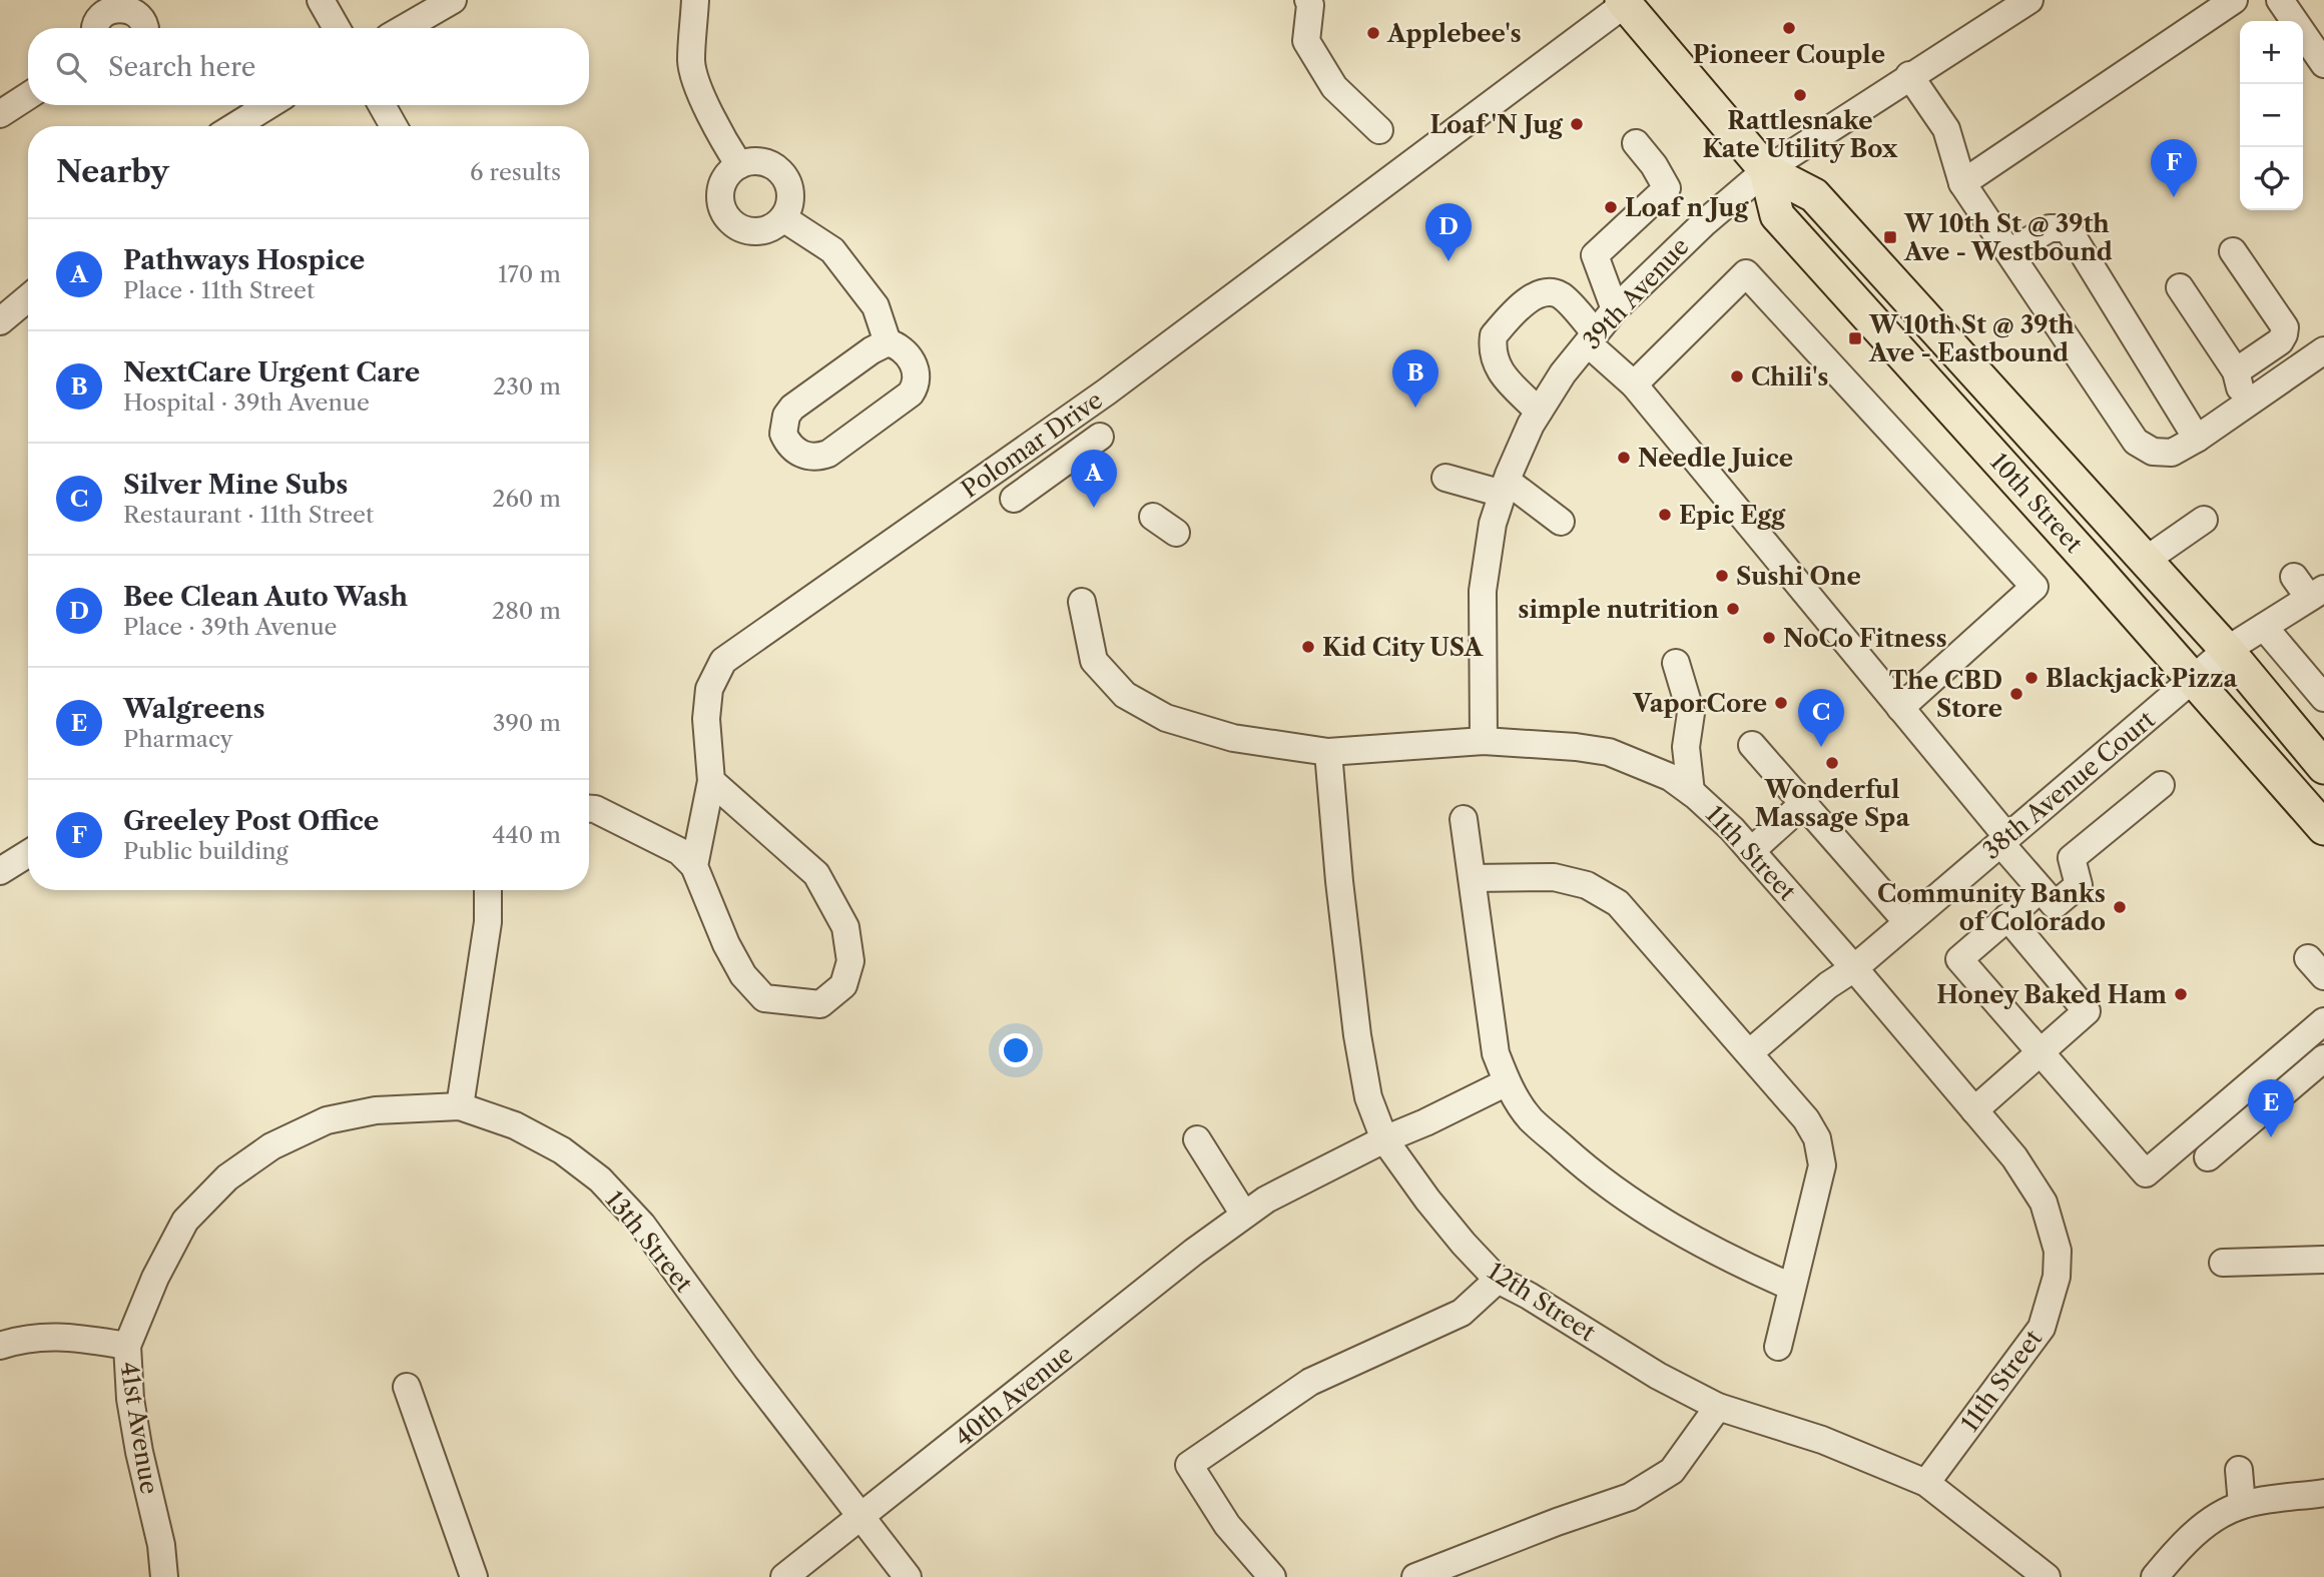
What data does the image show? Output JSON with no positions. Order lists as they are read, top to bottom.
{
  "streets": {
    "main road": ["10th Street"],
    "street": [
      "39th Avenue",
      "Polomar Drive",
      "38th Avenue Court",
      "11th Street",
      "13th Street",
      "12th Street",
      "40th Avenue",
      "41st Avenue"
    ]
  },
  "crossings": [
    ["39th Avenue", "10th Street"],
    ["39th Avenue", "11th Street"],
    ["Polomar Drive", "10th Street"],
    ["10th Street", "38th Avenue Court"],
    ["38th Avenue Court", "11th Street"],
    ["11th Street", "12th Street"],
    ["13th Street", "40th Avenue"],
    ["13th Street", "41st Avenue"],
    ["12th Street", "40th Avenue"]
  ],
  "places": {
    "other": [
      "Pioneer Couple",
      "Applebee's",
      "Rattlesnake Kate Utility Box",
      "Loaf 'N Jug",
      "Loaf n Jug",
      "Chili's",
      "Needle Juice",
      "Epic Egg",
      "Sushi One",
      "simple nutrition",
      "NoCo Fitness",
      "Kid City USA",
      "Blackjack Pizza",
      "The CBD Store",
      "VaporCore",
      "Wonderful Massage Spa",
      "Community Banks of Colorado",
      "Honey Baked Ham"
    ],
    "transit": ["W 10th St @ 39th Ave - Westbound", "W 10th St @ 39th Ave - Eastbound"]
  },
  "page": {
    "map_buttons": ["+", "−"],
    "search": "Search here",
    "heading": ["Nearby", "6 results"],
    "pins": [
      "F",
      "D",
      "B",
      "A",
      "C",
      "E"
    ],
    "list": [
      {
        "mark": "A",
        "name": "Pathways Hospice",
        "note": "Place · 11th Street",
        "value": "170 m"
      },
      {
        "mark": "B",
        "name": "NextCare Urgent Care",
        "note": "Hospital · 39th Avenue",
        "value": "230 m"
      },
      {
        "mark": "C",
        "name": "Silver Mine Subs",
        "note": "Restaurant · 11th Street",
        "value": "260 m"
      },
      {
        "mark": "D",
        "name": "Bee Clean Auto Wash",
        "note": "Place · 39th Avenue",
        "value": "280 m"
      },
      {
        "mark": "E",
        "name": "Walgreens",
        "note": "Pharmacy",
        "value": "390 m"
      },
      {
        "mark": "F",
        "name": "Greeley Post Office",
        "note": "Public building",
        "value": "440 m"
      }
    ]
  }
}
